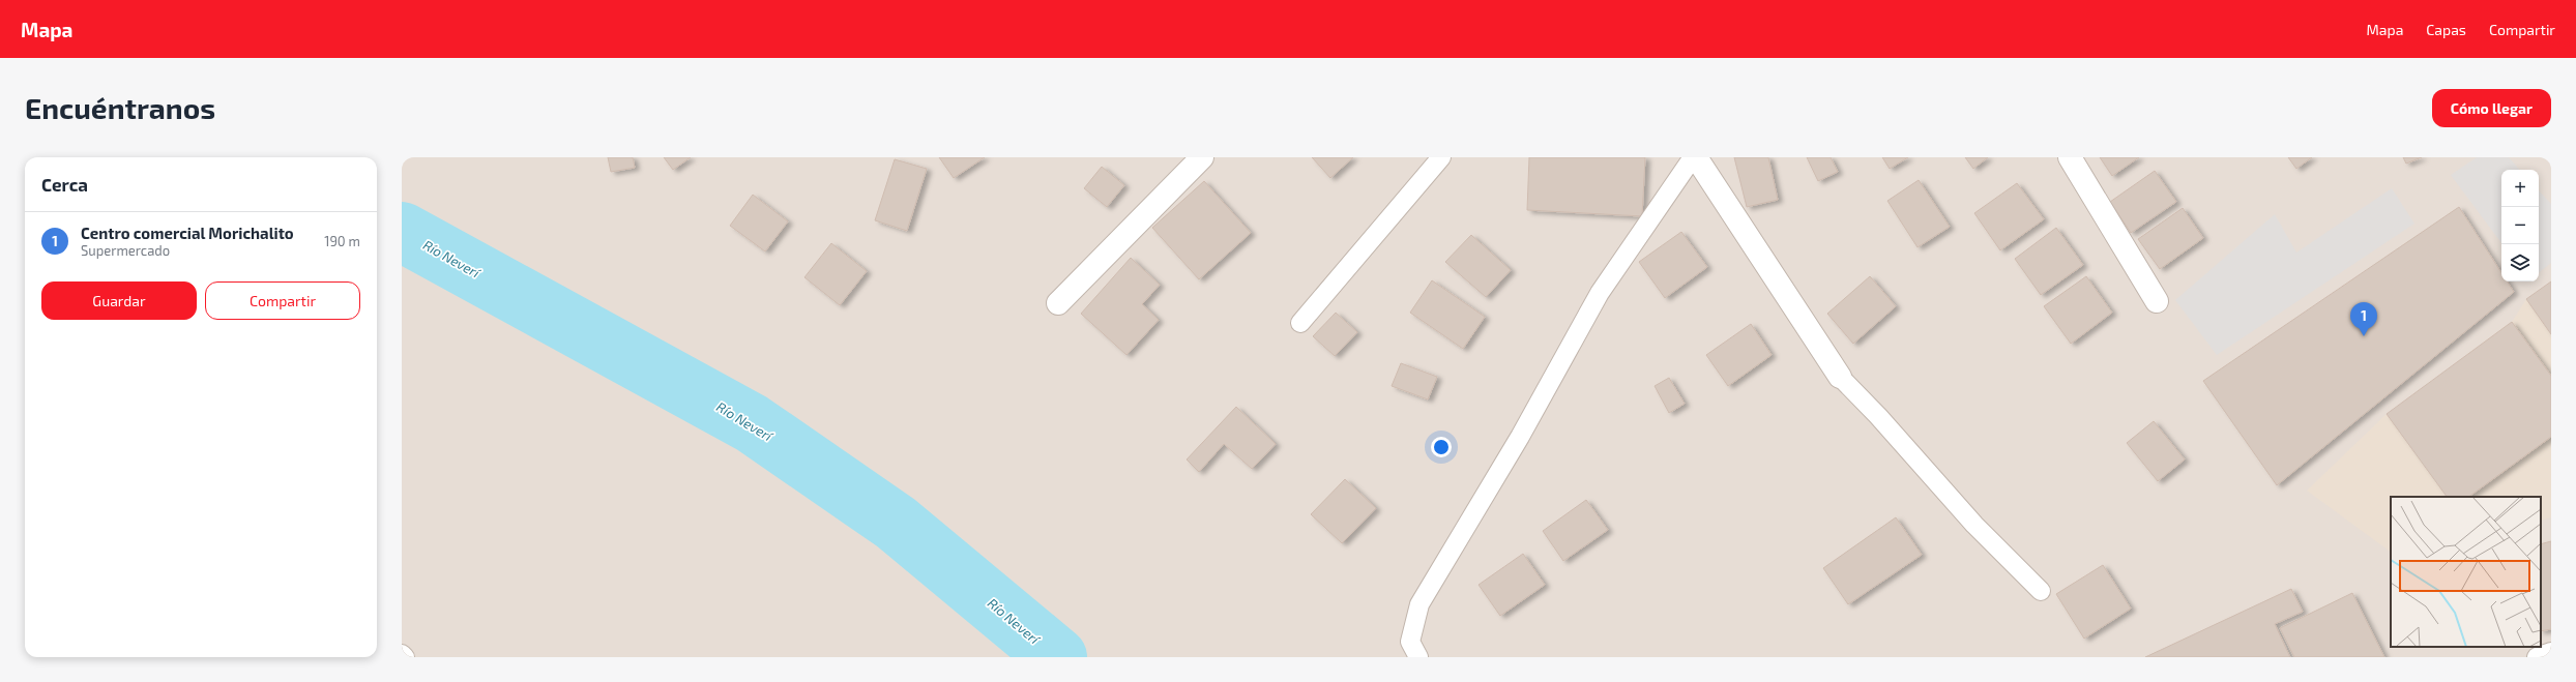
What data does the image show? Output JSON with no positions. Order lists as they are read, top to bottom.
{
  "water": ["Río Neverí"],
  "page": {
    "header": "Mapa",
    "nav": ["Mapa", "Capas", "Compartir"],
    "buttons": [
      "Cómo llegar",
      ["Guardar", "Compartir"]
    ],
    "title": "Encuéntranos",
    "heading": "Cerca",
    "map_buttons": ["+", "−"],
    "list": [
      {
        "mark": "1",
        "name": "Centro comercial Morichalito",
        "note": "Supermercado",
        "value": "190 m"
      }
    ],
    "pins": "1"
  }
}
